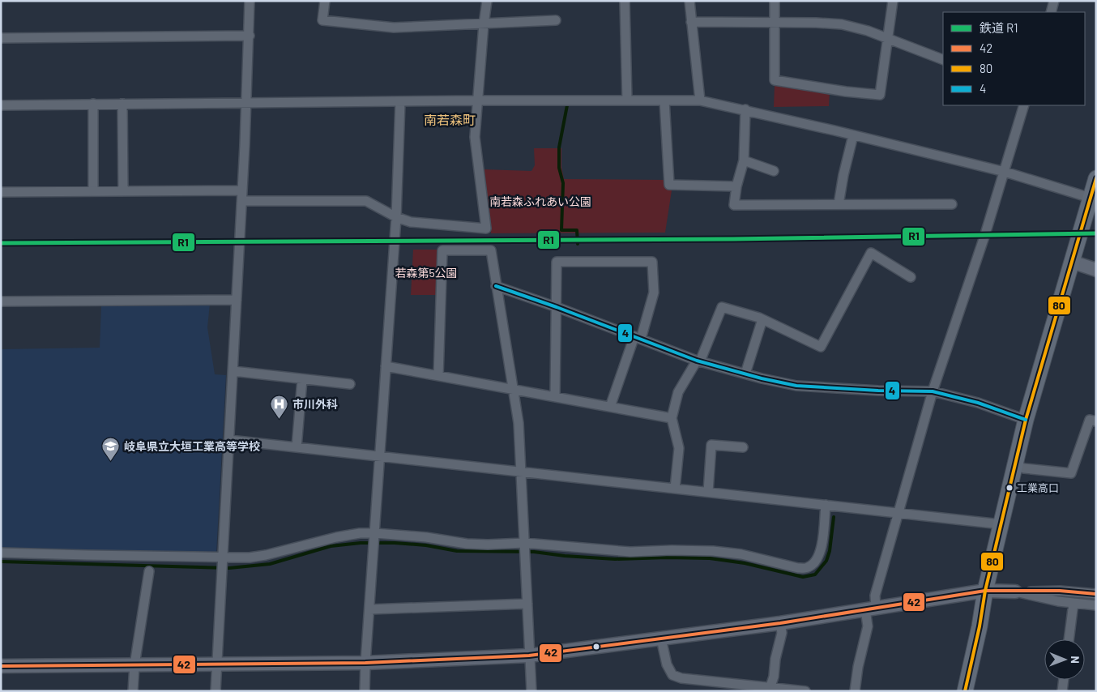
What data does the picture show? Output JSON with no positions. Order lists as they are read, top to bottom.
{
  "districts": ["南若森町"],
  "parks": ["南若森ふれあい公園", "若森第5公園"],
  "places": {
    "hospital": ["市川外科"],
    "school or university": ["岐阜県立大垣工業高等学校"],
    "other": ["工業高口"]
  },
  "lines": [
    "transit line 80",
    "rail line R1",
    "transit line 4",
    "transit line 42"
  ],
  "legend": [
    "鉄道 R1",
    "42",
    "80",
    "4"
  ],
  "north": "right"
}
